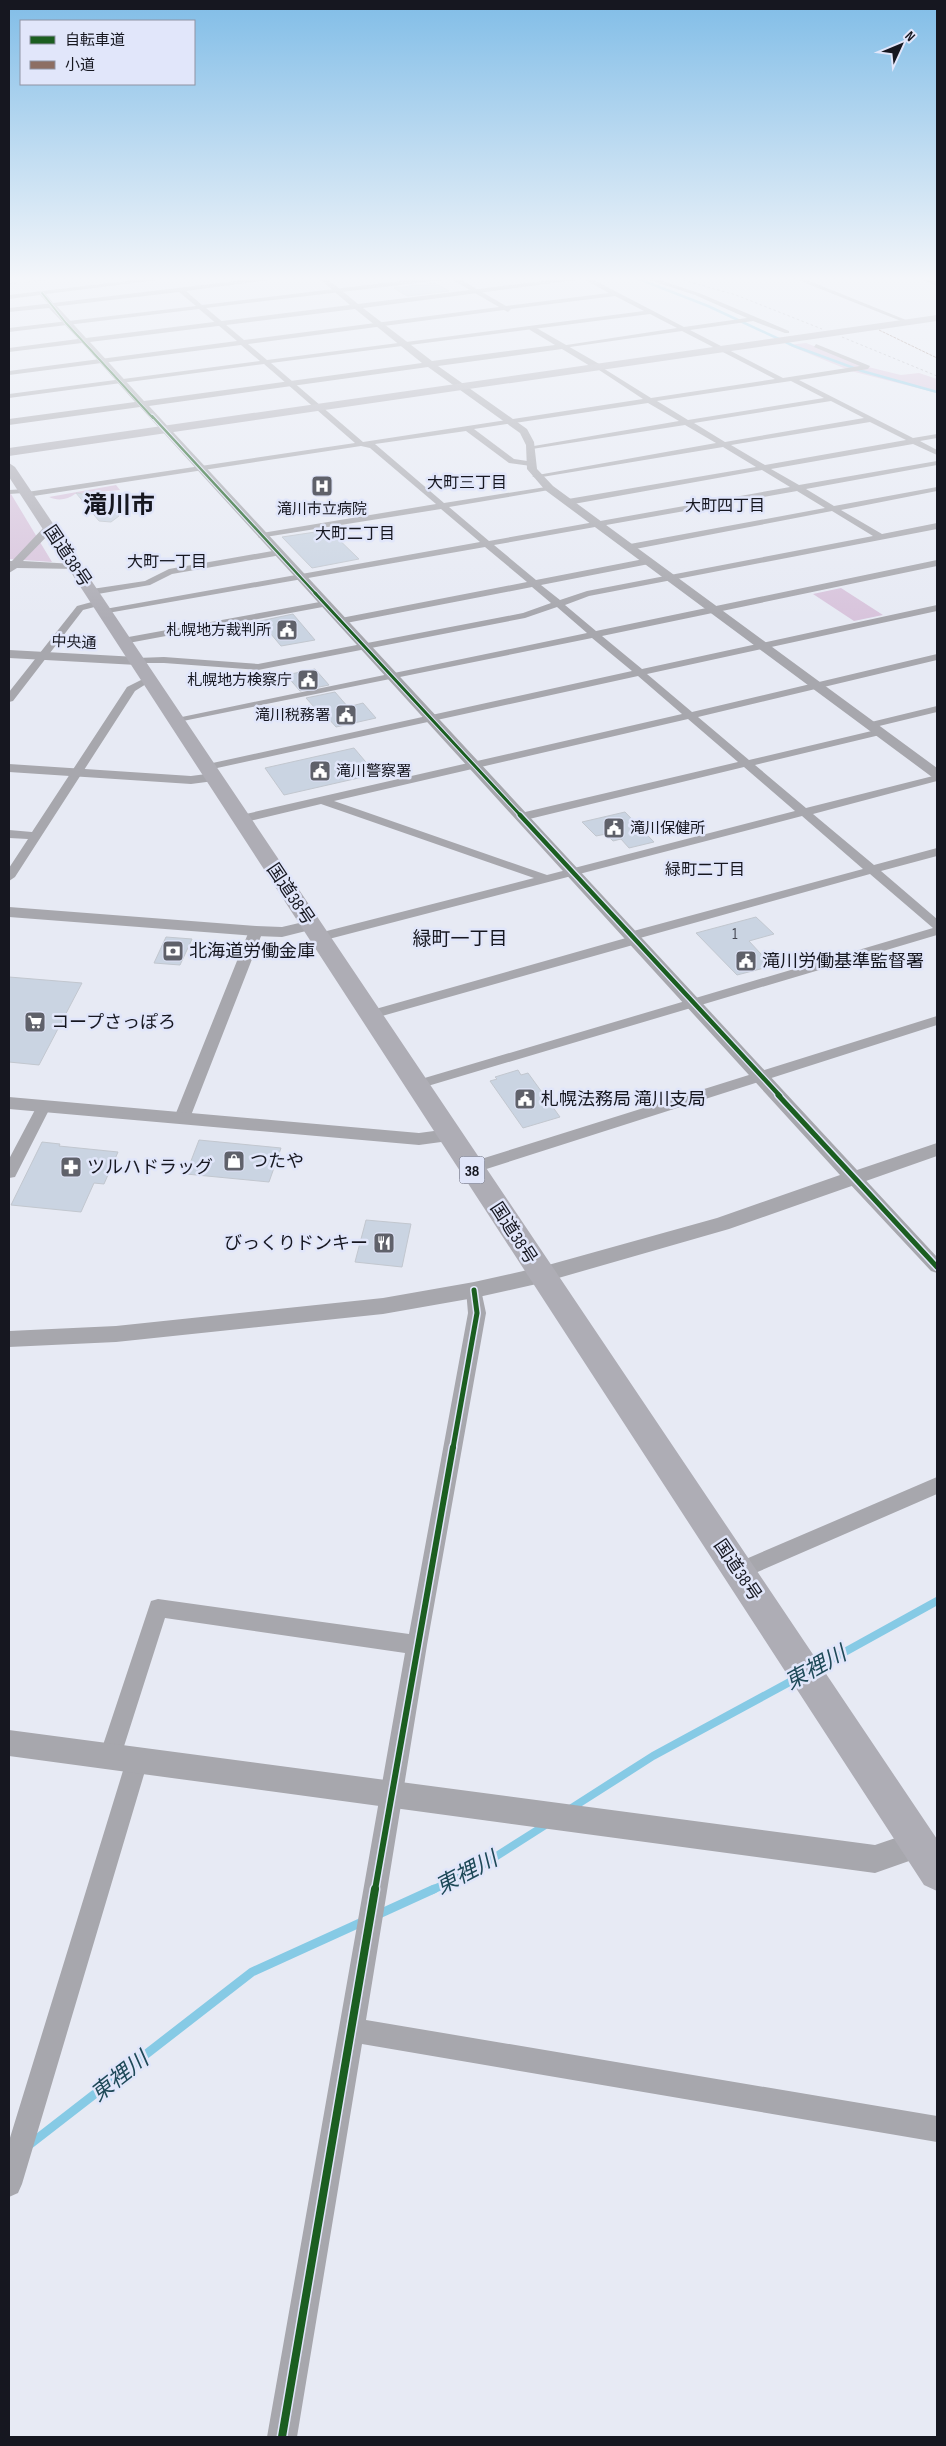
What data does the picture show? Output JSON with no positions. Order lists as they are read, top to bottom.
{
  "streets": {
    "highway": ["国道38号", "38"],
    "street": ["中央通"]
  },
  "crossings": [
    ["国道38号", "中央通"]
  ],
  "districts": [
    "大町三丁目",
    "滝川市",
    "大町四丁目",
    "大町二丁目",
    "大町一丁目",
    "緑町二丁目",
    "緑町一丁目"
  ],
  "water": ["東裡川"],
  "places": {
    "hospital": ["滝川市立病院"],
    "public building": [
      "札幌地方裁判所",
      "札幌地方検察庁",
      "滝川税務署",
      "滝川警察署",
      "滝川保健所",
      "滝川労働基準監督署",
      "札幌法務局 滝川支局"
    ],
    "bank": ["北海道労働金庫"],
    "supermarket": ["コープさっぽろ"],
    "shop": ["つたや"],
    "pharmacy": ["ツルハドラッグ"],
    "restaurant": ["びっくりドンキー"]
  },
  "house_numbers": ["1"],
  "legend": ["自転車道", "小道"],
  "north": "top right"
}
